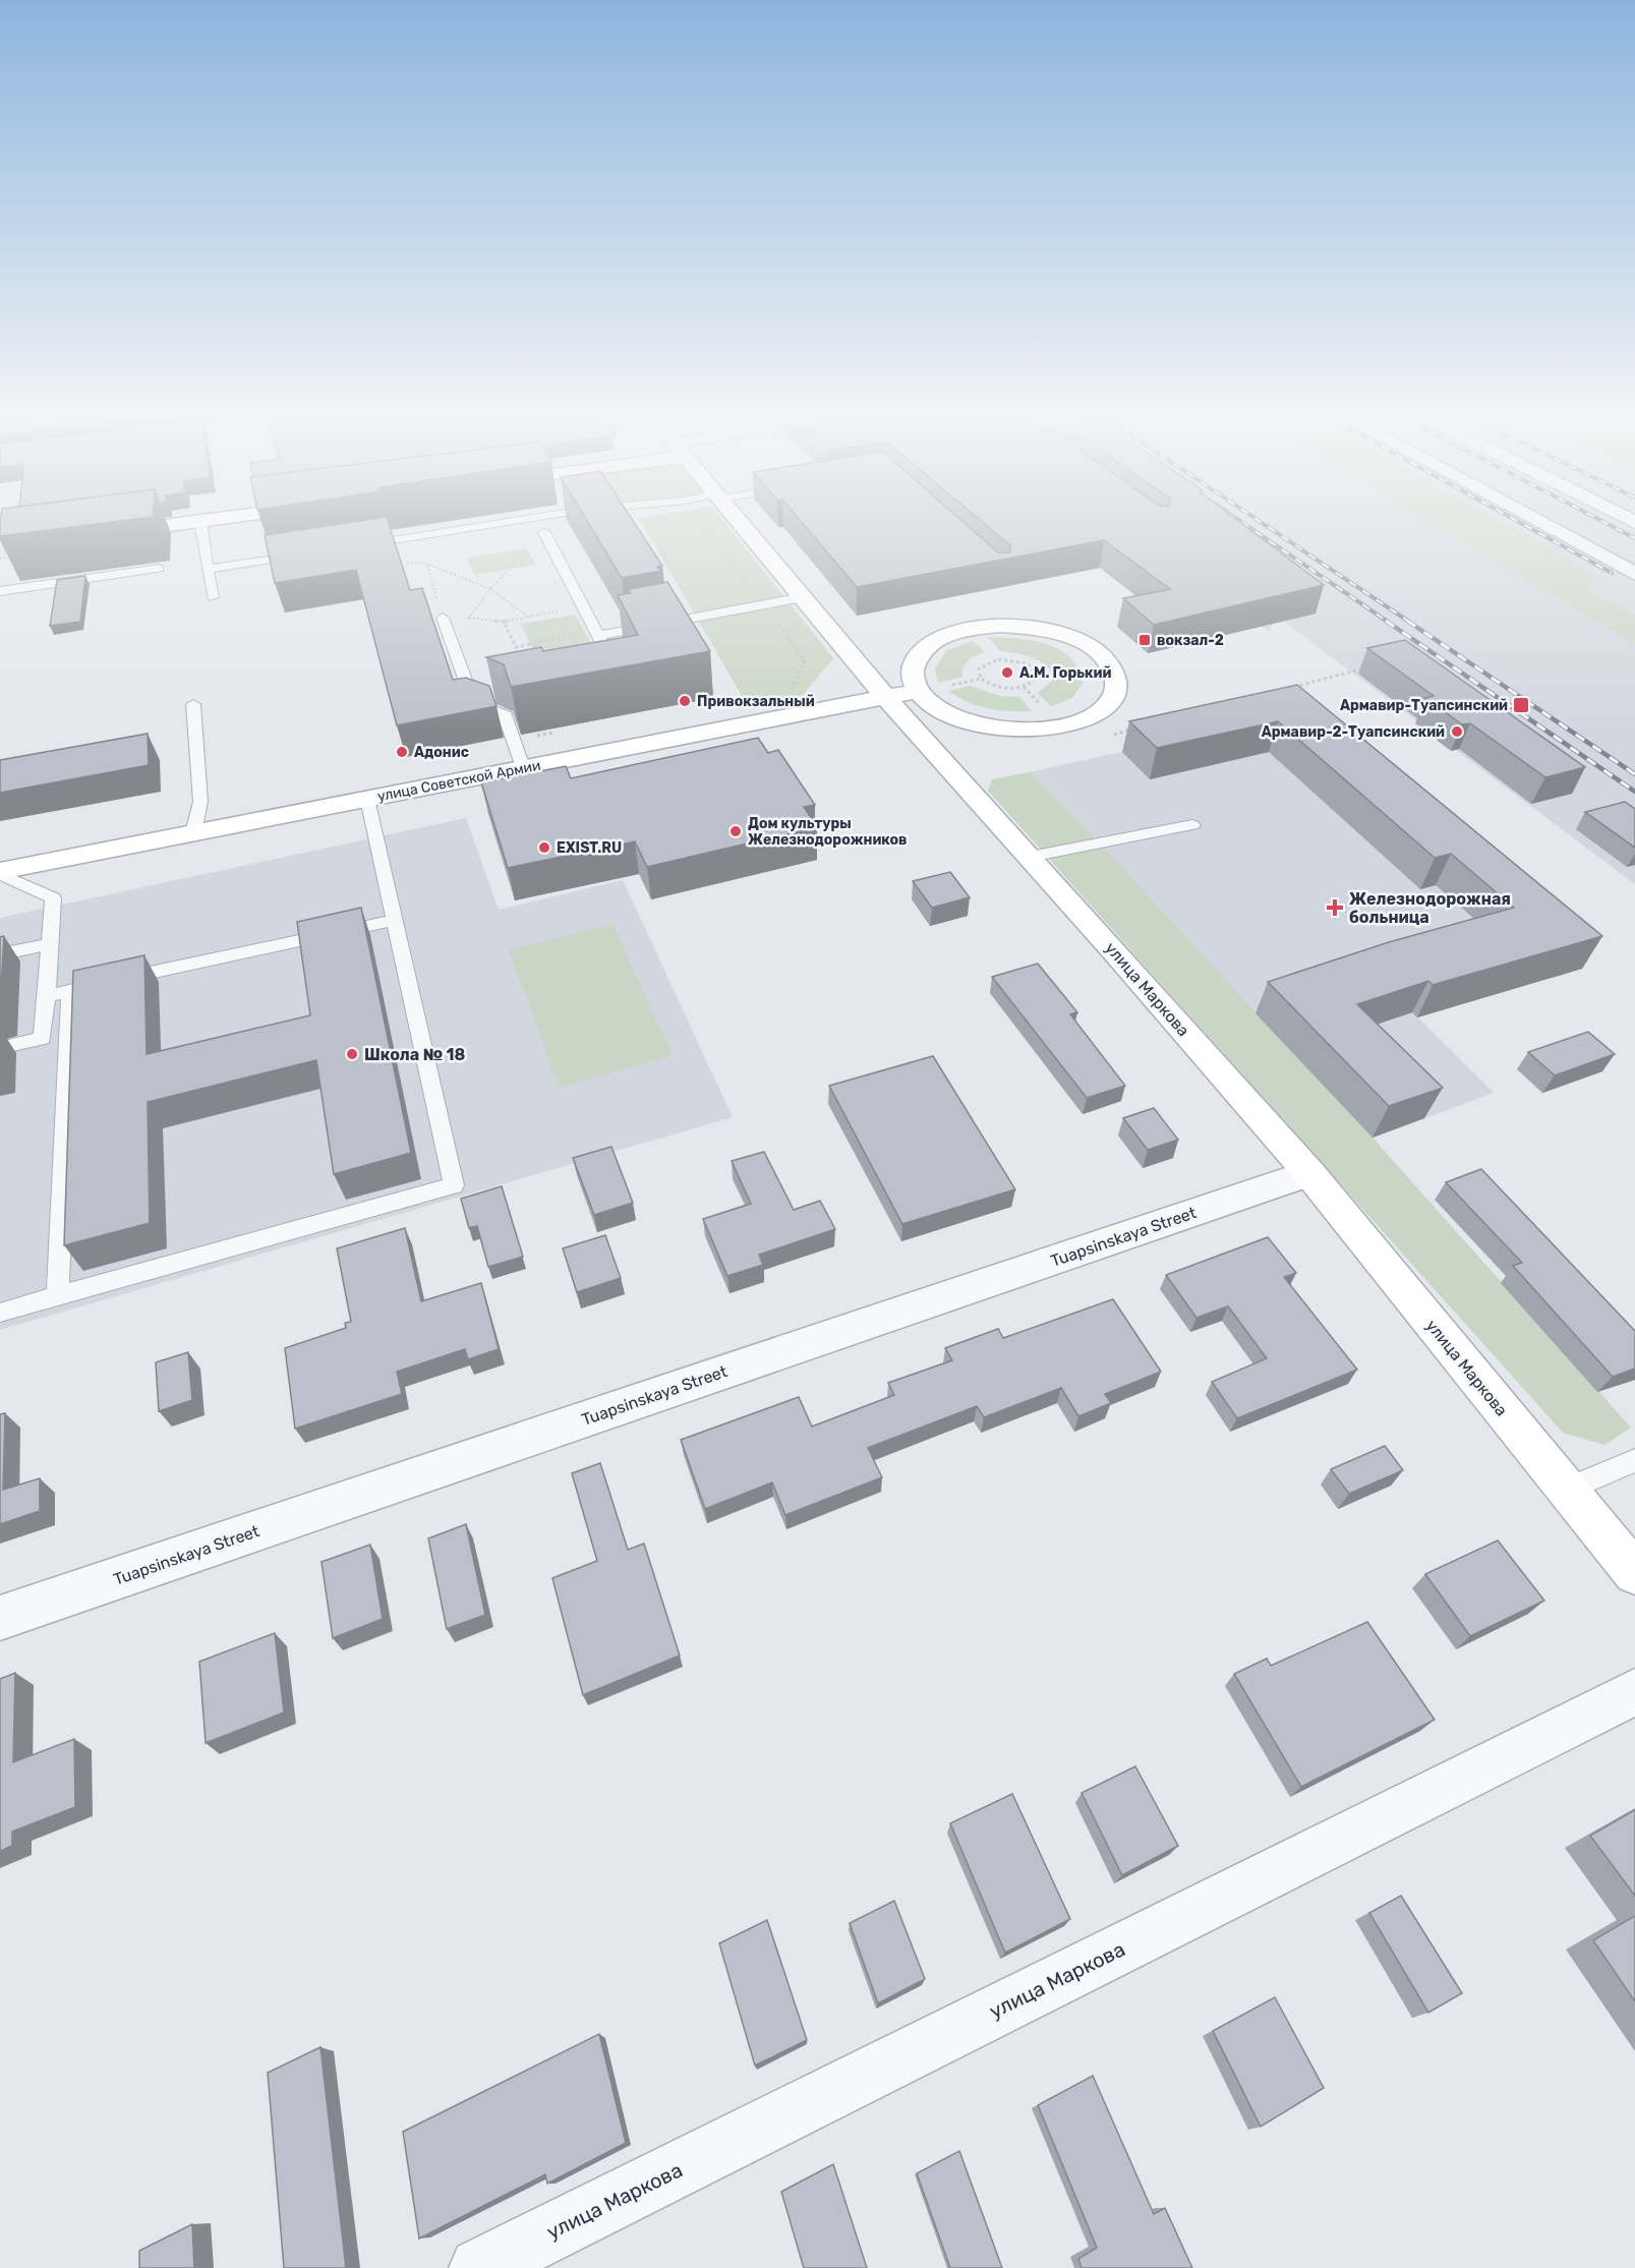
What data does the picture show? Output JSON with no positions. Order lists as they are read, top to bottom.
{
  "streets": {
    "main road": ["улица Советской Армии", "улица Маркова"],
    "street": ["Tuapsinskaya Street"]
  },
  "crossings": [
    ["улица Советской Армии", "улица Маркова"],
    ["улица Маркова", "Tuapsinskaya Street"]
  ],
  "places": {
    "transit": ["вокзал-2", "Армавир-Туапсинский"],
    "other": [
      "А.М. Горький",
      "Привокзальный",
      "Армавир-2-Туапсинский",
      "Адонис",
      "Дом культуры Железнодорожников",
      "EXIST.RU",
      "Школа № 18"
    ],
    "health": ["Железнодорожная больница"]
  }
}
